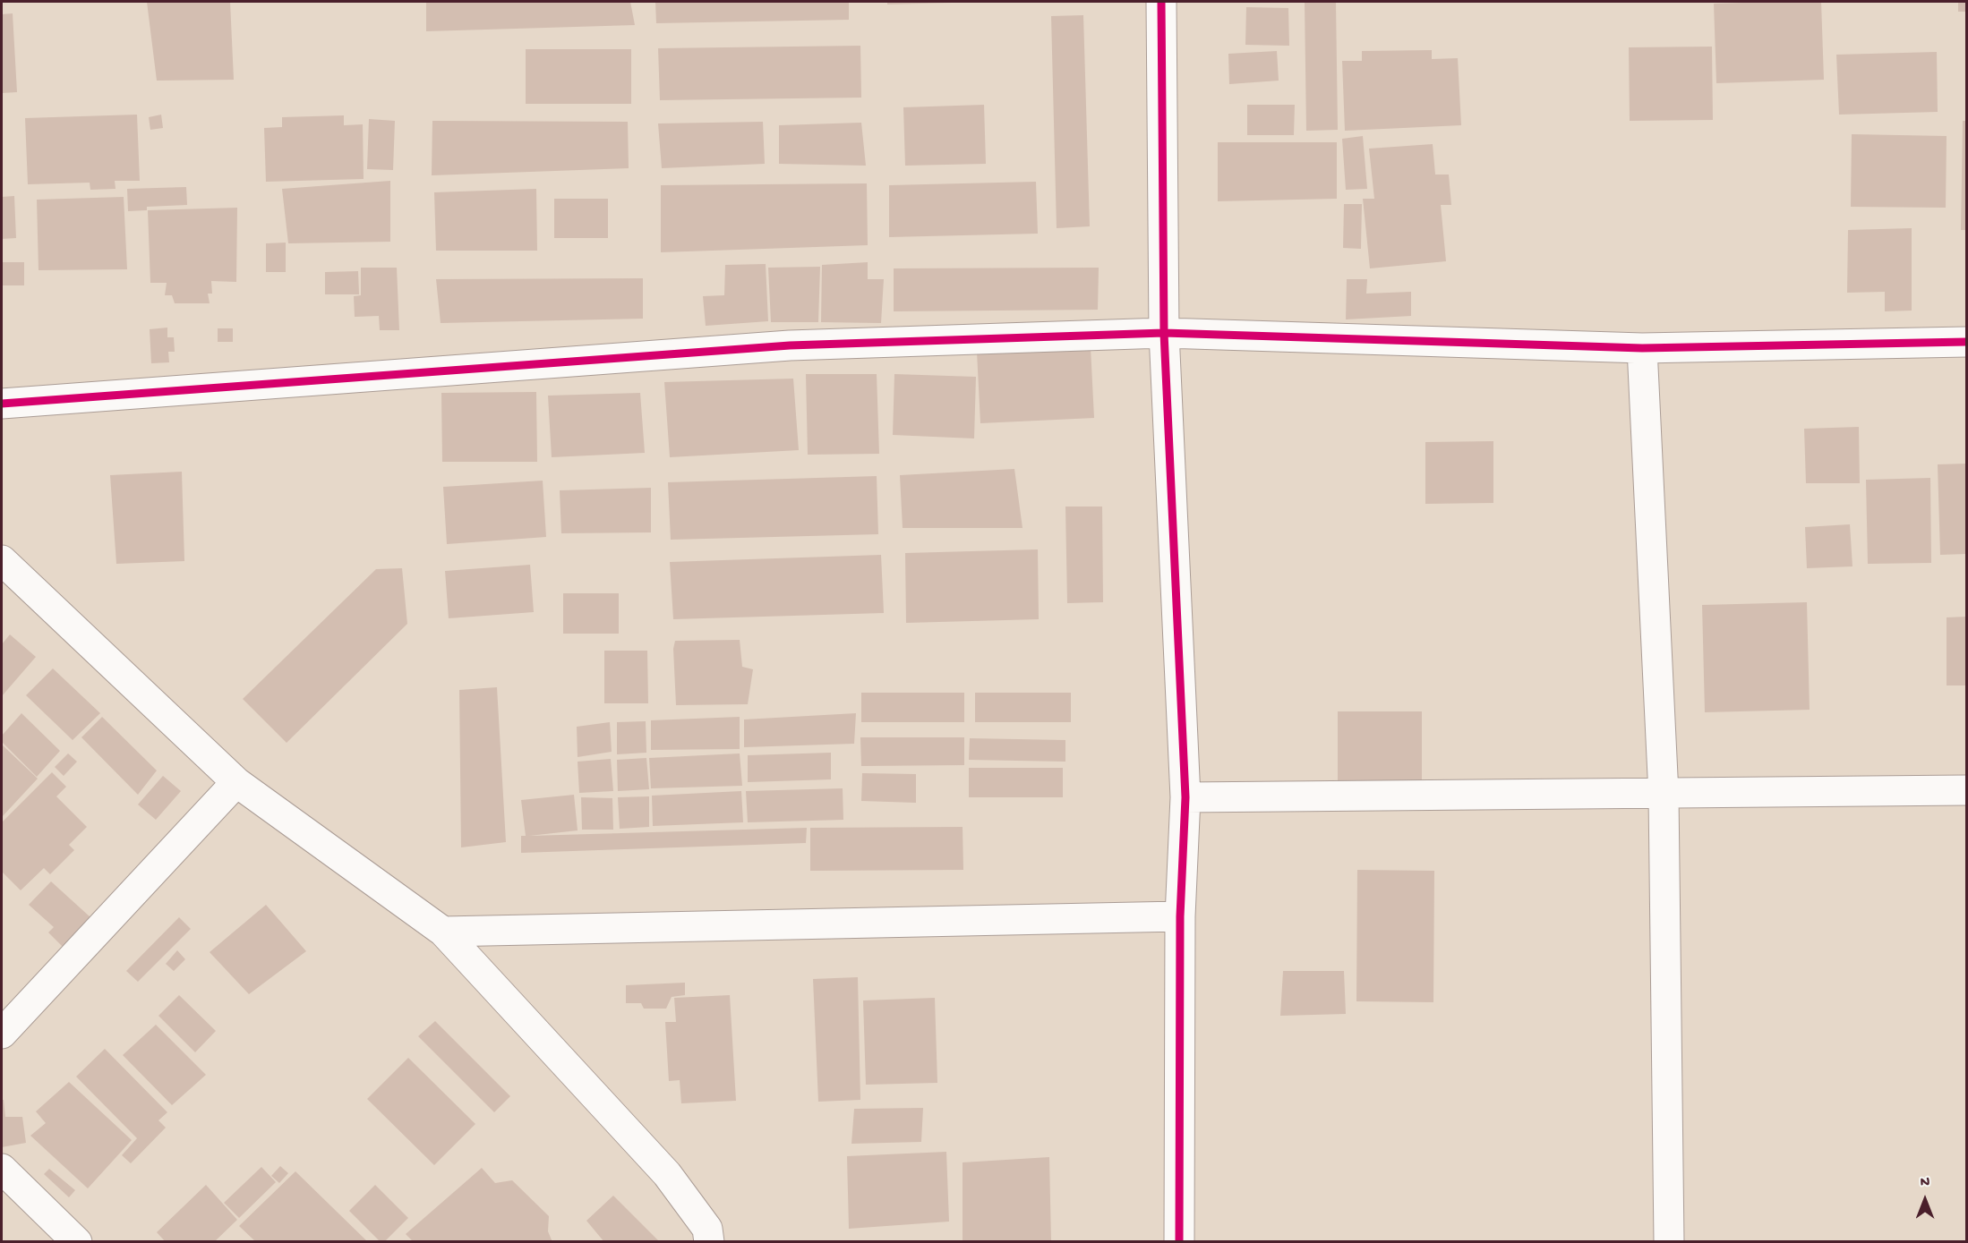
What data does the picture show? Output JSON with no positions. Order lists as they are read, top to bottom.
{
  "north": "top"
}
